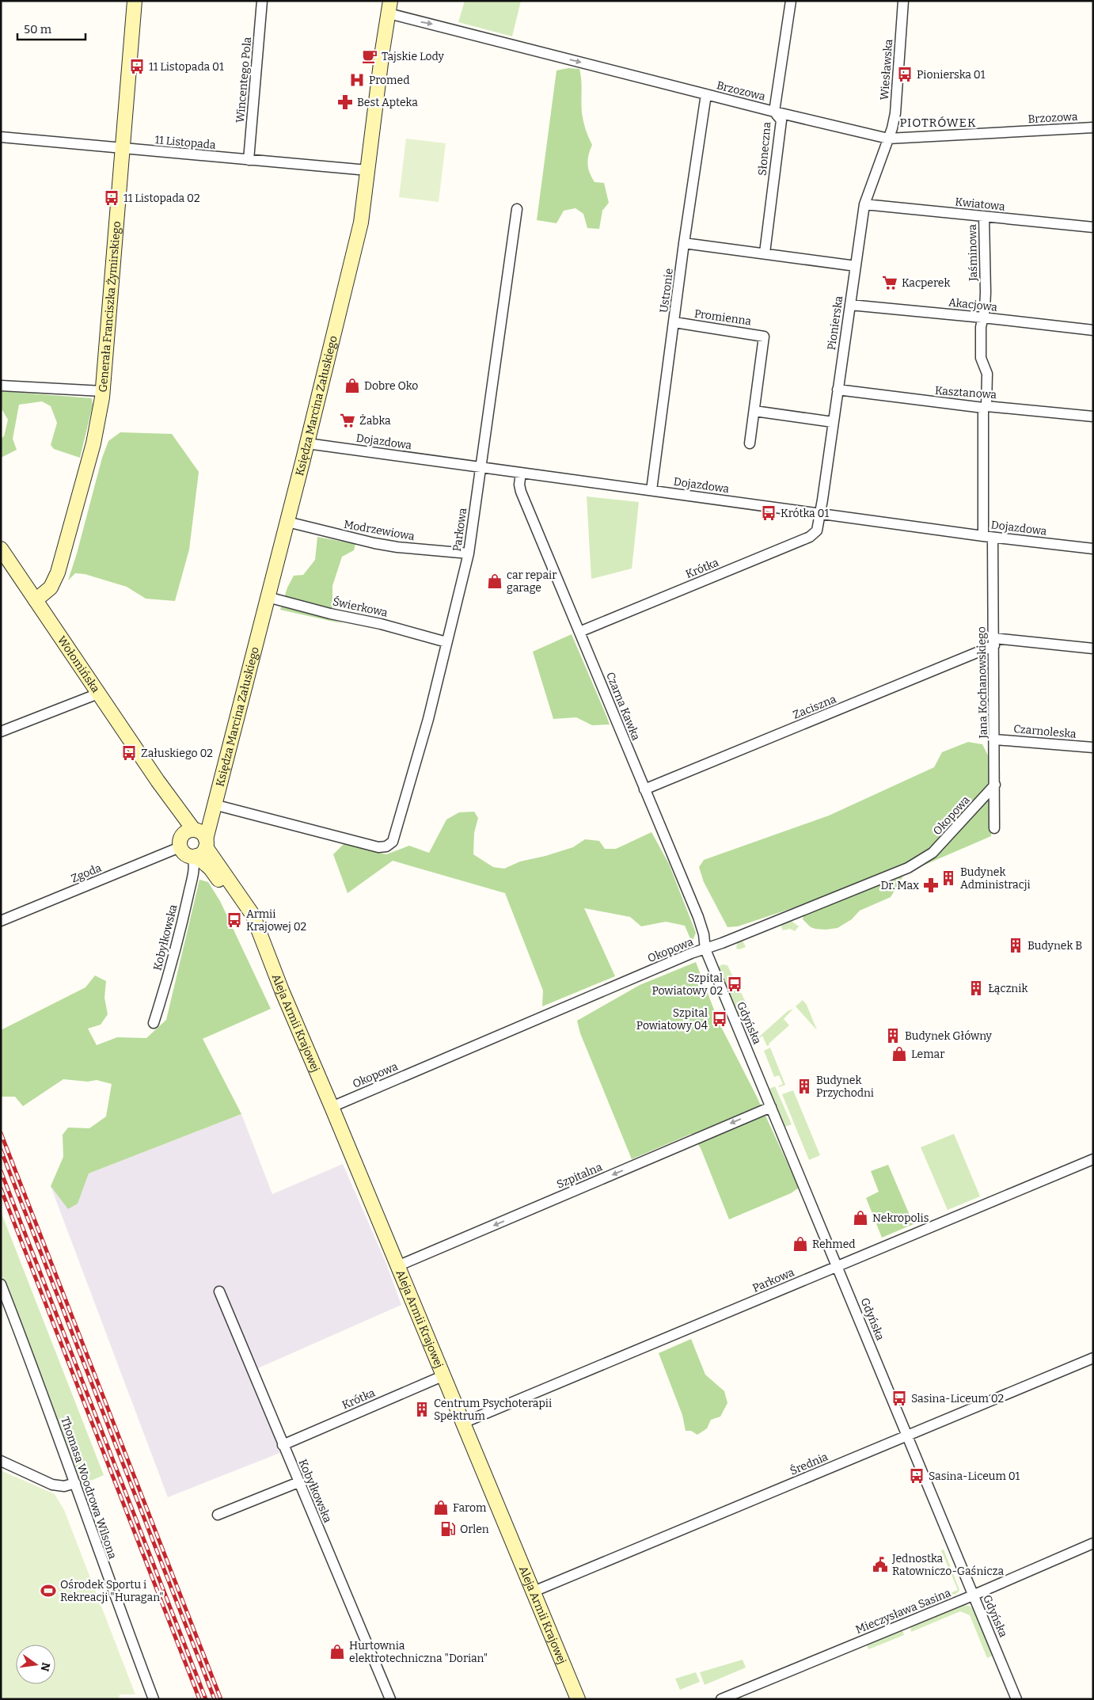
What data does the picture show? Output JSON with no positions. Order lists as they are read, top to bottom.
{
  "streets": {
    "street": [
      "Wiesławska",
      "Wincentego Pola",
      "Brzozowa",
      "11 Listopada",
      "Słoneczna",
      "Kwiatowa",
      "Jaśminowa",
      "Ustronie",
      "Akacjowa",
      "Generała Franciszka Żymirskiego",
      "Promienna",
      "Pionierska",
      "Kasztanowa",
      "Księdza Marcina Załuskiego",
      "Dojazdowa",
      "Parkowa",
      "Modrzewiowa",
      "Krótka",
      "Świerkowa",
      "Wołomińska",
      "Jana Kochanowskiego",
      "Czarna Kawka",
      "Zaciszna",
      "Czarnoleska",
      "Okopowa",
      "Zgoda",
      "Kobyłkowska",
      "Aleja Armii Krajowej",
      "Gdyńska",
      "Szpitalna",
      "Średnia",
      "Thomasa Woodrowa Wilsona",
      "Mieczysława Sasina"
    ]
  },
  "crossings": [
    ["Wiesławska", "Brzozowa"],
    ["Wiesławska", "Pionierska"],
    ["Wincentego Pola", "11 Listopada"],
    ["Brzozowa", "Słoneczna"],
    ["Brzozowa", "Ustronie"],
    ["Brzozowa", "Pionierska"],
    ["Brzozowa", "Księdza Marcina Załuskiego"],
    ["11 Listopada", "Generała Franciszka Żymirskiego"],
    ["11 Listopada", "Księdza Marcina Załuskiego"],
    ["Kwiatowa", "Jaśminowa"],
    ["Kwiatowa", "Pionierska"],
    ["Jaśminowa", "Akacjowa"],
    ["Jaśminowa", "Kasztanowa"],
    ["Jaśminowa", "Dojazdowa"],
    ["Jaśminowa", "Jana Kochanowskiego"],
    ["Ustronie", "Promienna"],
    ["Ustronie", "Dojazdowa"],
    ["Akacjowa", "Pionierska"],
    ["Generała Franciszka Żymirskiego", "Wołomińska"],
    ["Pionierska", "Kasztanowa"],
    ["Pionierska", "Dojazdowa"],
    ["Pionierska", "Krótka"],
    ["Księdza Marcina Załuskiego", "Dojazdowa"],
    ["Księdza Marcina Załuskiego", "Parkowa"],
    ["Księdza Marcina Załuskiego", "Modrzewiowa"],
    ["Księdza Marcina Załuskiego", "Świerkowa"],
    ["Księdza Marcina Załuskiego", "Wołomińska"],
    ["Księdza Marcina Załuskiego", "Zgoda"],
    ["Księdza Marcina Załuskiego", "Kobyłkowska"],
    ["Księdza Marcina Załuskiego", "Aleja Armii Krajowej"],
    ["Dojazdowa", "Parkowa"],
    ["Dojazdowa", "Krótka"],
    ["Dojazdowa", "Jana Kochanowskiego"],
    ["Dojazdowa", "Czarna Kawka"],
    ["Parkowa", "Modrzewiowa"],
    ["Parkowa", "Świerkowa"],
    ["Parkowa", "Aleja Armii Krajowej"],
    ["Parkowa", "Gdyńska"],
    ["Krótka", "Czarna Kawka"],
    ["Krótka", "Kobyłkowska"],
    ["Krótka", "Aleja Armii Krajowej"],
    ["Wołomińska", "Zgoda"],
    ["Wołomińska", "Kobyłkowska"],
    ["Wołomińska", "Aleja Armii Krajowej"],
    ["Jana Kochanowskiego", "Zaciszna"],
    ["Jana Kochanowskiego", "Czarnoleska"],
    ["Jana Kochanowskiego", "Okopowa"],
    ["Czarna Kawka", "Zaciszna"],
    ["Czarna Kawka", "Okopowa"],
    ["Czarna Kawka", "Gdyńska"],
    ["Okopowa", "Aleja Armii Krajowej"],
    ["Okopowa", "Gdyńska"],
    ["Zgoda", "Kobyłkowska"],
    ["Zgoda", "Aleja Armii Krajowej"],
    ["Kobyłkowska", "Aleja Armii Krajowej"],
    ["Aleja Armii Krajowej", "Szpitalna"],
    ["Aleja Armii Krajowej", "Średnia"],
    ["Gdyńska", "Szpitalna"],
    ["Gdyńska", "Średnia"],
    ["Gdyńska", "Mieczysława Sasina"]
  ],
  "one_way": ["Brzozowa", "Szpitalna"],
  "districts": ["PIOTRÓWEK"],
  "places": {
    "cafe": ["Tajskie Lody"],
    "bus stop": [
      "11 Listopada 01",
      "Pionierska 01",
      "11 Listopada 02",
      "Krótka 01",
      "Załuskiego 02",
      "Armii Krajowej 02",
      "Szpital Powiatowy 02",
      "Szpital Powiatowy 04",
      "Sasina-Liceum 02",
      "Sasina-Liceum 01"
    ],
    "hospital": ["Promed"],
    "pharmacy": ["Best Apteka", "Dr. Max"],
    "supermarket": ["Kacperek", "Żabka"],
    "shop": [
      "Dobre Oko",
      "car repair garage",
      "Lemar",
      "Nekropolis",
      "Rehmed",
      "Farom",
      "Hurtownia elektrotechniczna \"Dorian\""
    ],
    "building": [
      "Budynek Administracji",
      "Budynek B",
      "Łącznik",
      "Budynek Główny",
      "Budynek Przychodni",
      "Centrum Psychoterapii Spektrum"
    ],
    "fuel station": ["Orlen"],
    "public building": ["Jednostka Ratowniczo-Gaśnicza"],
    "sports": ["Ośrodek Sportu i Rekreacji \"Huragan\""]
  },
  "scale_bar": "50 m",
  "north": "right"
}
